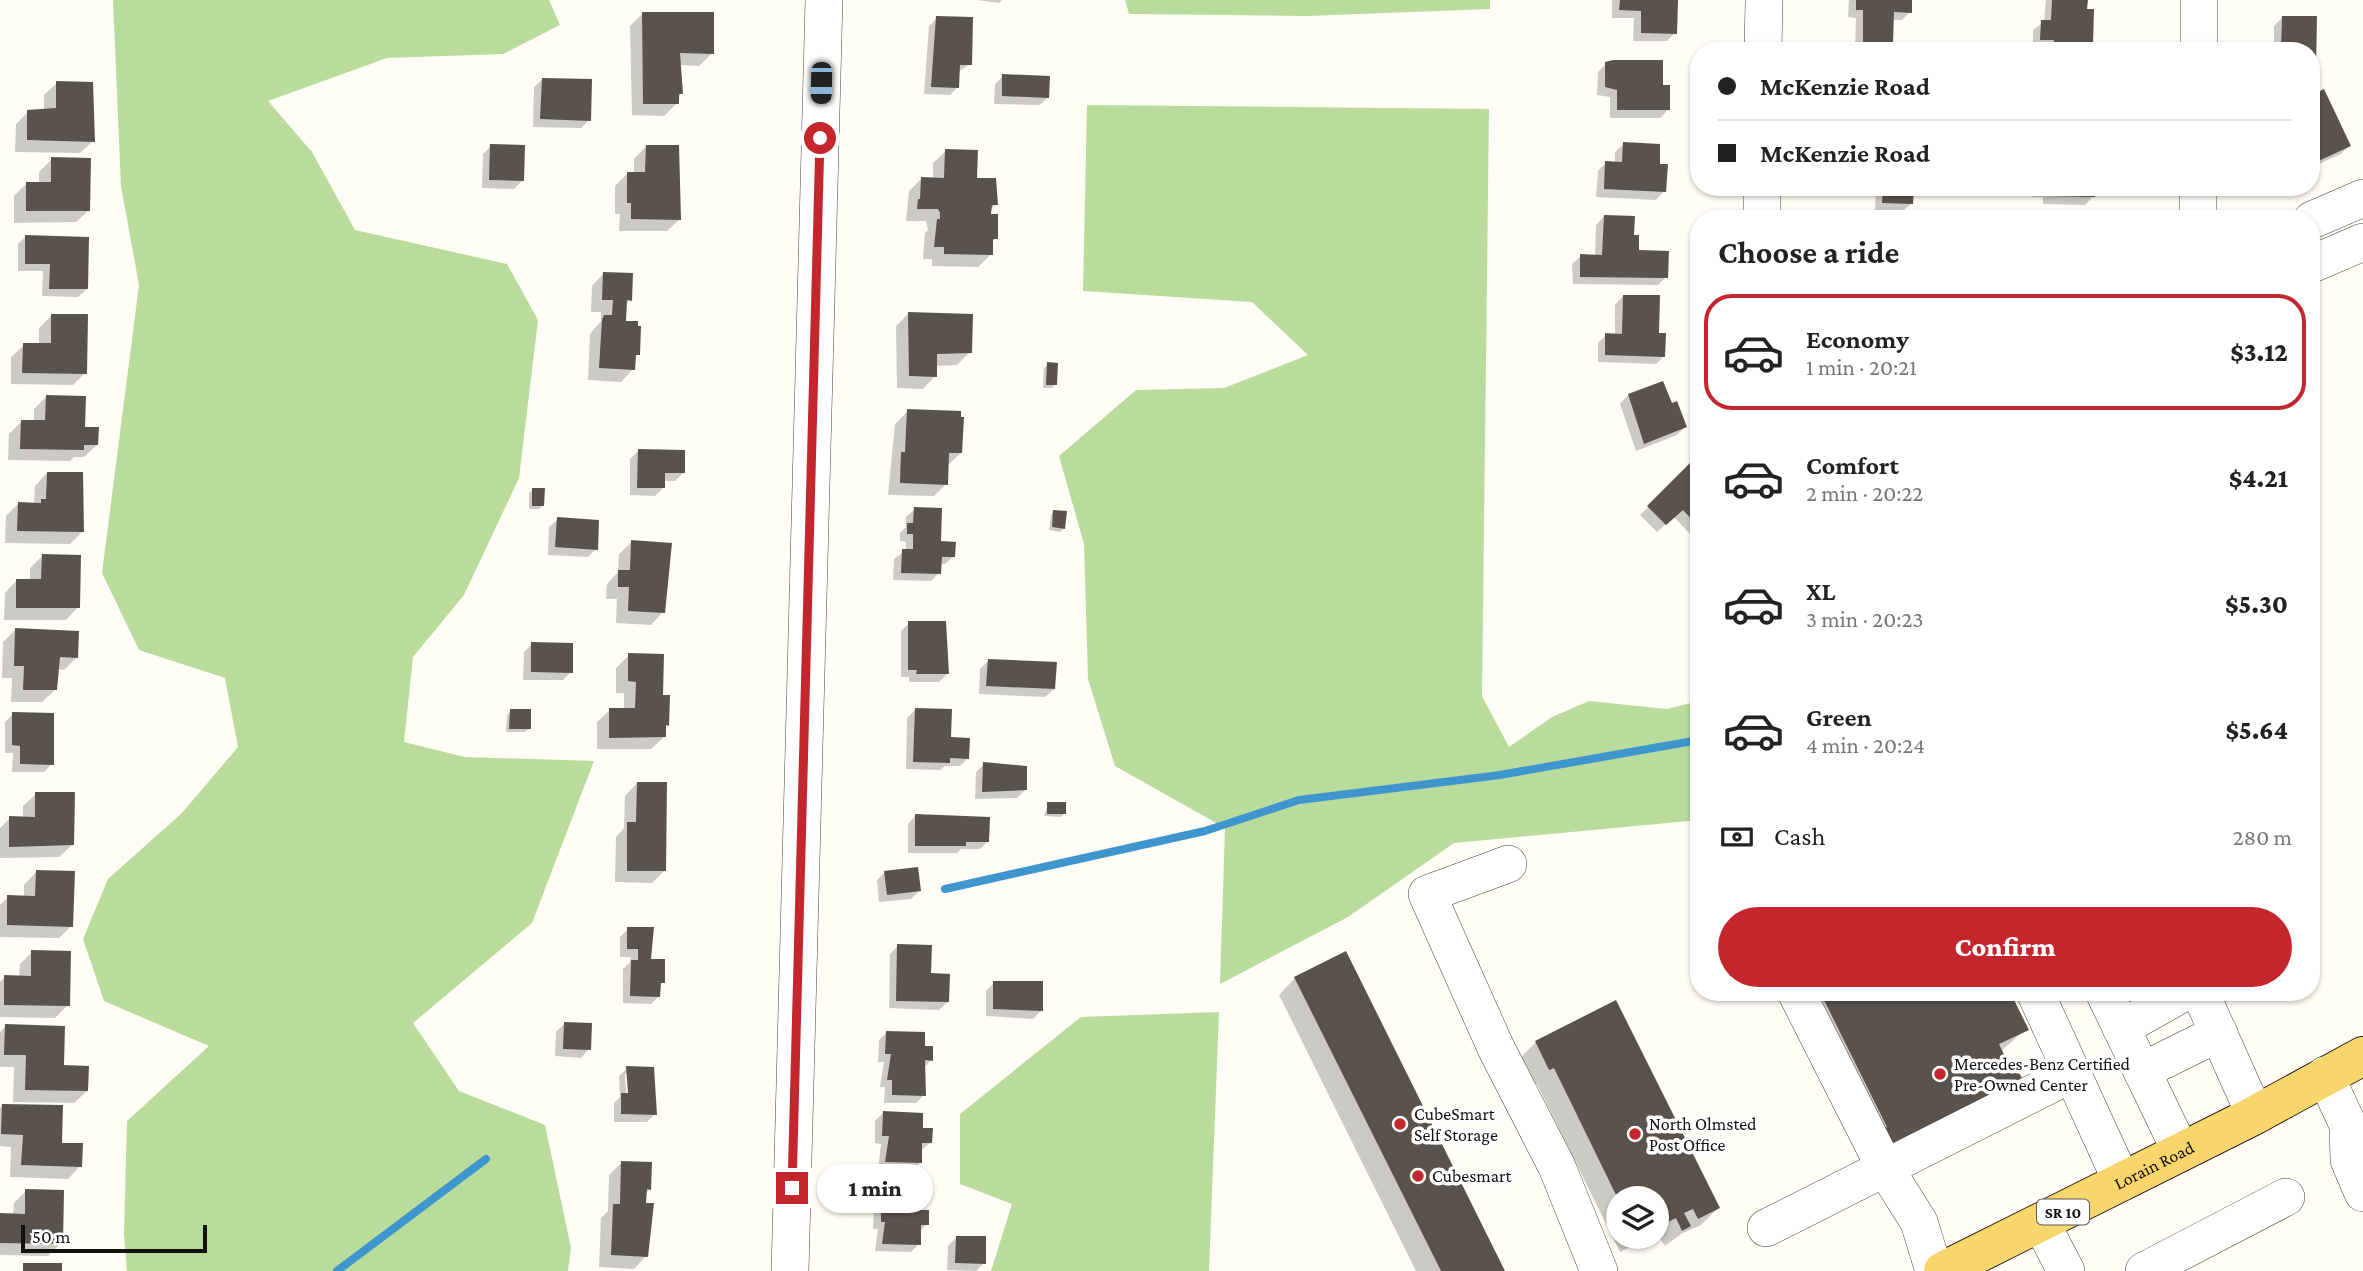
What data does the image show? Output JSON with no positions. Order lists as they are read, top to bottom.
{
  "streets": {
    "main road": ["Lorain Road", "SR 10"]
  },
  "places": [
    "Mercedes-Benz Certified Pre-Owned Center",
    "CubeSmart Self Storage",
    "North Olmsted Post Office",
    "Cubesmart"
  ],
  "scale_bar": "50 m",
  "page": {
    "banner": ["McKenzie Road", "McKenzie Road"],
    "heading": "Choose a ride",
    "list": [
      {
        "name": "Economy",
        "note": "1 min · 20:21",
        "value": "$3.12"
      },
      {
        "name": "Comfort",
        "note": "2 min · 20:22",
        "value": "$4.21"
      },
      {
        "name": "XL",
        "note": "3 min · 20:23",
        "value": "$5.30"
      },
      {
        "name": "Green",
        "note": "4 min · 20:24",
        "value": "$5.64"
      }
    ],
    "pay": ["Cash", "280 m"],
    "buttons": "Confirm",
    "bubble": "1 min",
    "scale": "50 m"
  }
}
